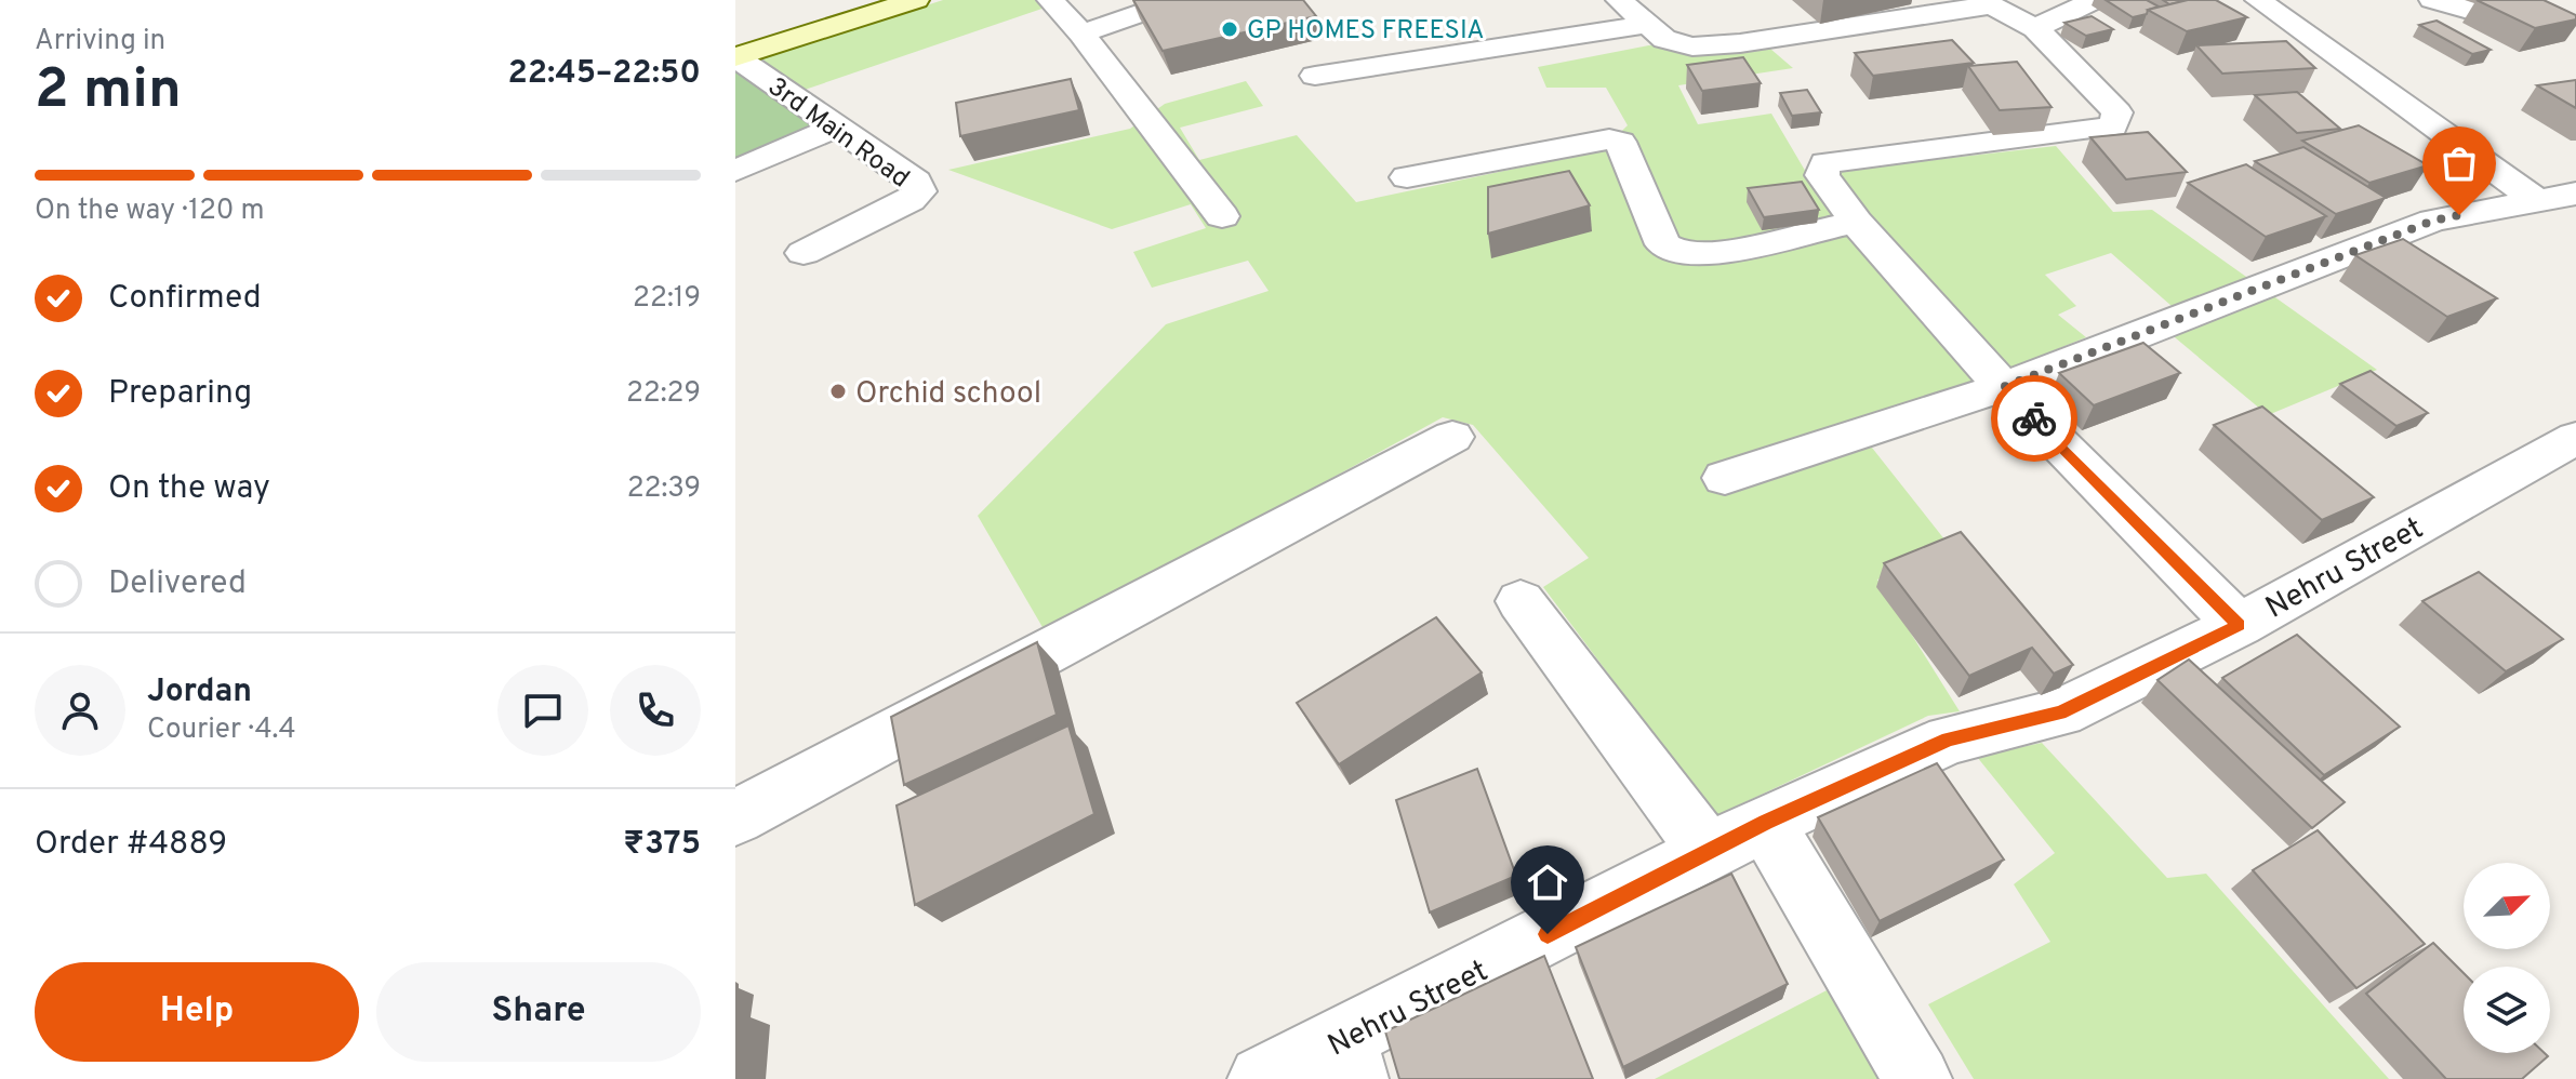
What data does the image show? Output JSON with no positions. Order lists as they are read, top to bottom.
{
  "streets": {
    "street": ["3rd Main Road", "Nehru Street"]
  },
  "places": ["GP HOMES FREESIA", "Orchid school"],
  "north": "top right",
  "page": {
    "heading": ["2 min", "Arriving in", "22:45–22:50"],
    "panel": [
      "Jordan",
      "Courier · 4.4",
      "Order #4889",
      "₹375"
    ],
    "bar": "On the way · 120 m",
    "list": [
      ["Confirmed", "22:19"],
      ["Preparing", "22:29"],
      ["On the way", "22:39"],
      "Delivered"
    ],
    "buttons": ["Help", "Share"]
  }
}
